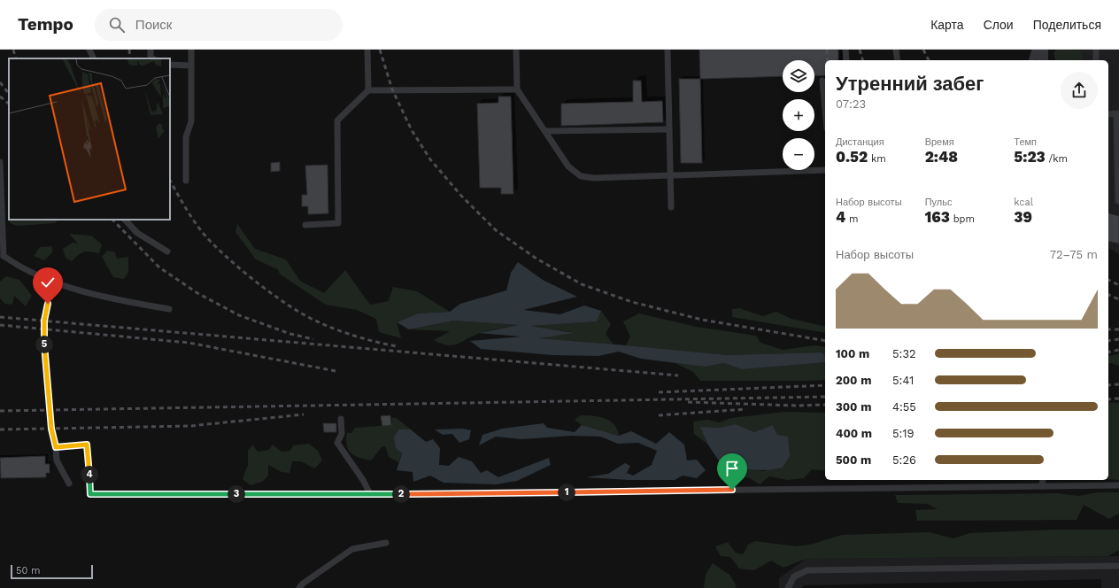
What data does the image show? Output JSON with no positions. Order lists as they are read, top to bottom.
{
  "scale_bar": "50 m",
  "page": {
    "header": "Tempo",
    "search": "Поиск",
    "nav": ["Карта", "Слои", "Поделиться"],
    "map_buttons": ["+", "−"],
    "heading": ["Утренний забег", "07:23"],
    "stats": [
      ["Дистанция", "0.52 km"],
      ["Время", "2:48"],
      ["Темп", "5:23 /km"],
      ["Набор высоты", "4 m"],
      ["Пульс", "163 bpm"],
      ["kcal", "39"]
    ],
    "chart": ["Набор высоты", "72–75 m"],
    "pins": [
      "5",
      "4",
      "1",
      "2",
      "3"
    ],
    "list": [
      {
        "name": "100 m",
        "note": "5:32"
      },
      {
        "name": "200 m",
        "note": "5:41"
      },
      {
        "name": "300 m",
        "note": "4:55"
      },
      {
        "name": "400 m",
        "note": "5:19"
      },
      {
        "name": "500 m",
        "note": "5:26"
      }
    ],
    "scale": "50 m"
  }
}
